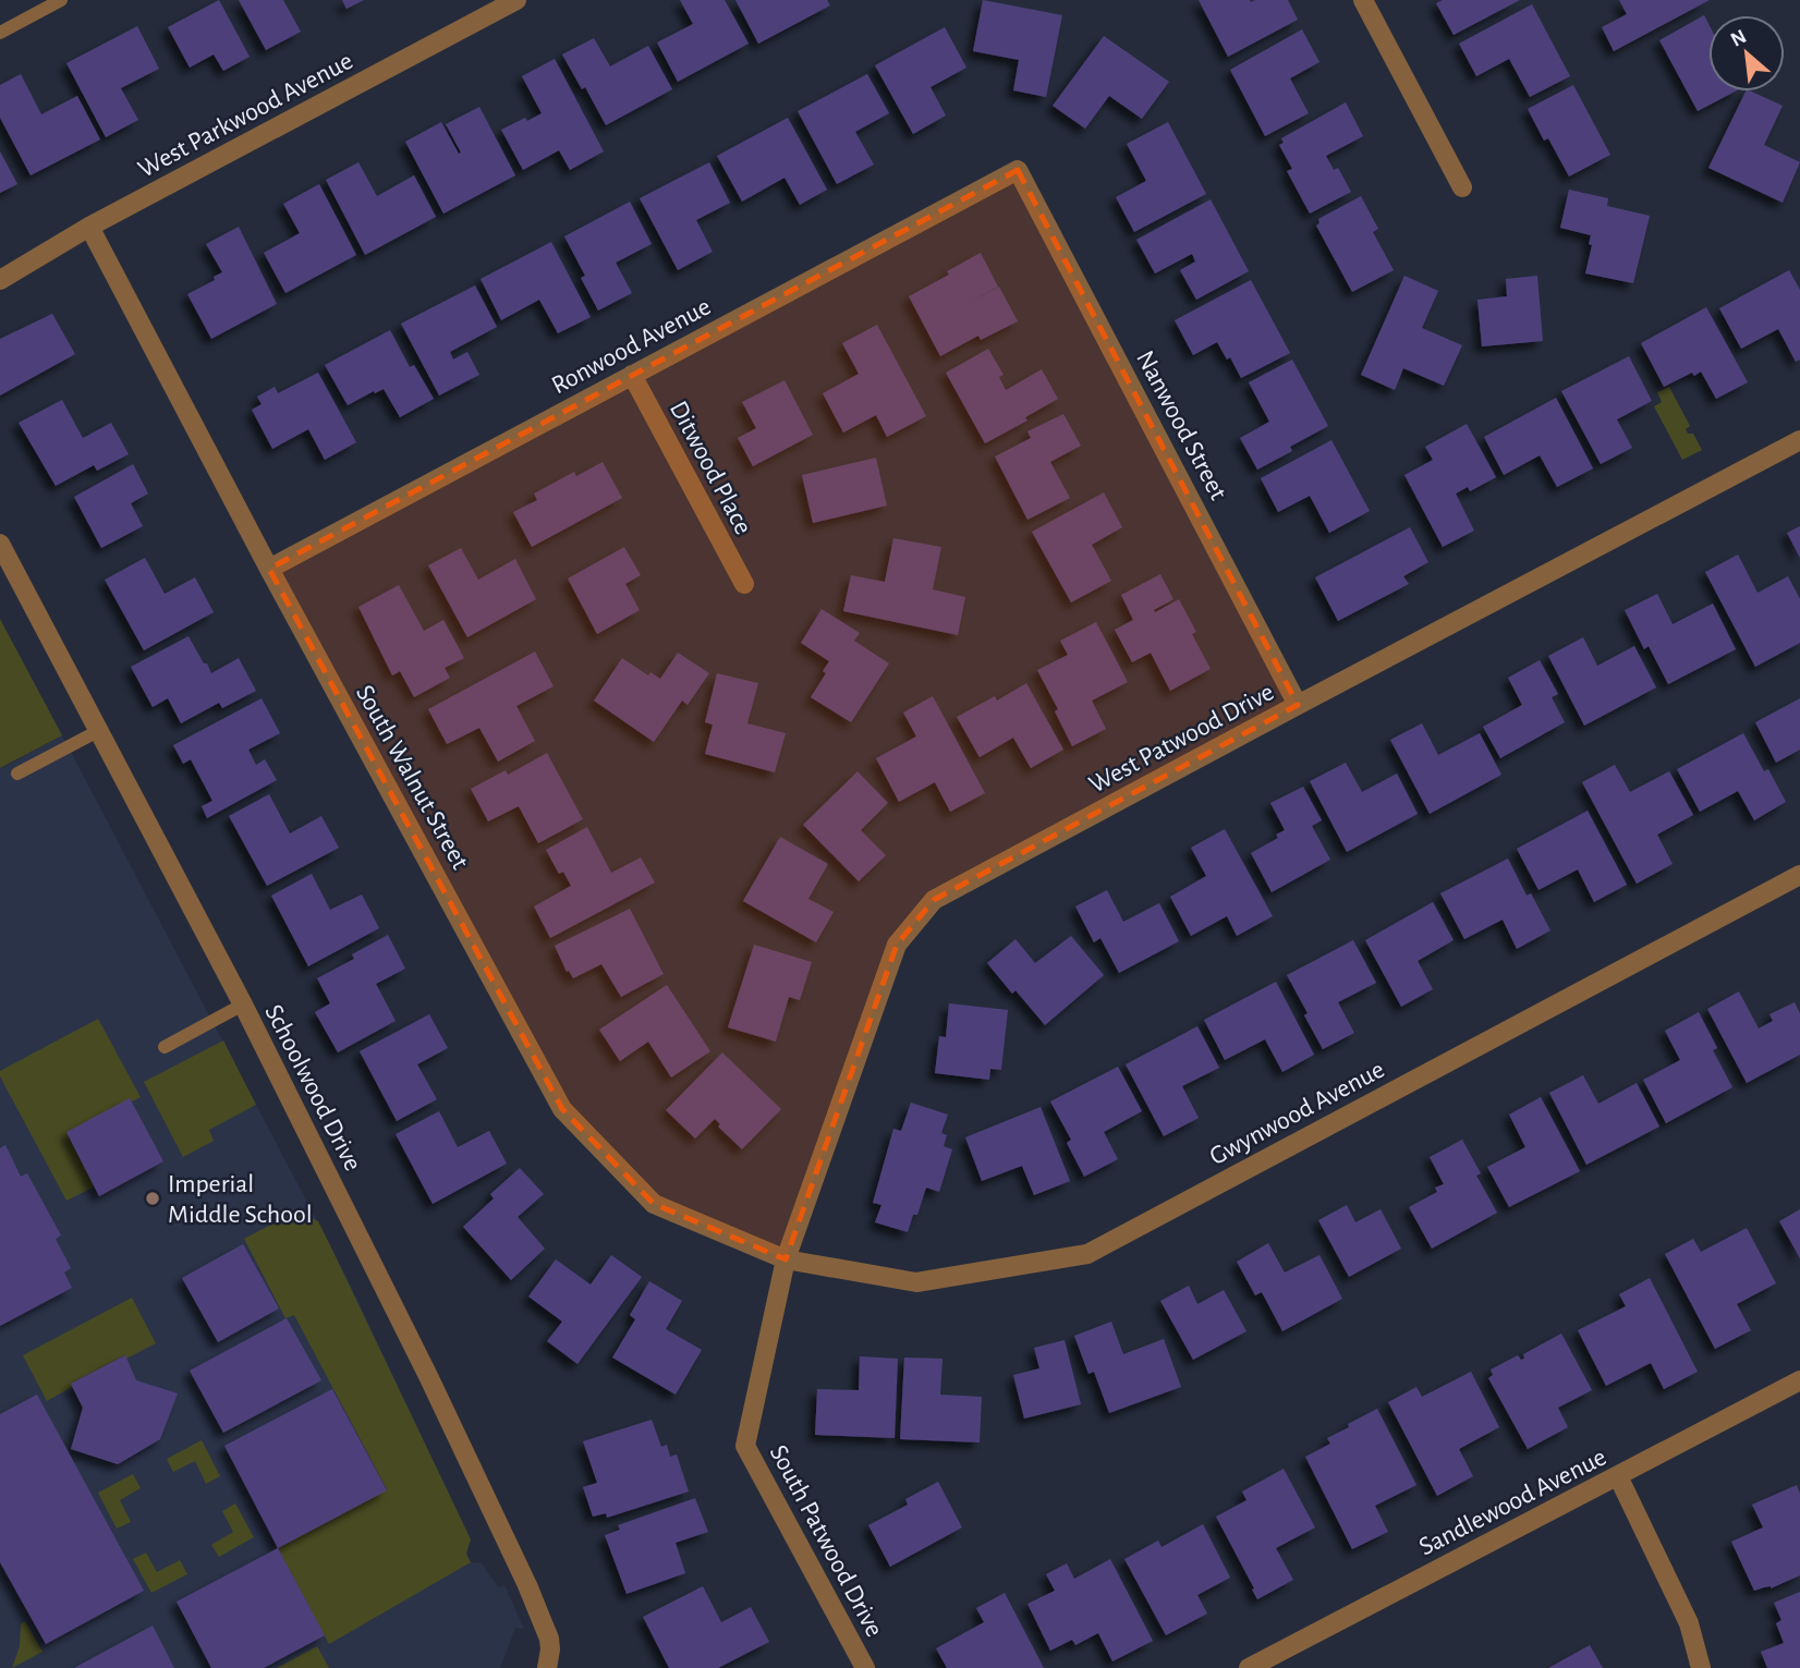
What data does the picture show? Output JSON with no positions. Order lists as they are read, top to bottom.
{
  "streets": {
    "street": [
      "West Parkwood Avenue",
      "Ronwood Avenue",
      "Nanwood Street",
      "Ditwood Place",
      "West Patwood Drive",
      "South Walnut Street",
      "Schoolwood Drive",
      "Gwynwood Avenue",
      "Sandlewood Avenue",
      "South Patwood Drive"
    ]
  },
  "crossings": [
    ["West Parkwood Avenue", "South Walnut Street"],
    ["Ronwood Avenue", "Nanwood Street"],
    ["Ronwood Avenue", "Ditwood Place"],
    ["Ronwood Avenue", "South Walnut Street"],
    ["Nanwood Street", "West Patwood Drive"],
    ["West Patwood Drive", "South Walnut Street"],
    ["West Patwood Drive", "Gwynwood Avenue"],
    ["West Patwood Drive", "South Patwood Drive"],
    ["South Walnut Street", "Gwynwood Avenue"],
    ["South Walnut Street", "South Patwood Drive"],
    ["Gwynwood Avenue", "South Patwood Drive"]
  ],
  "places": ["Imperial Middle School"],
  "north": "top left"
}
